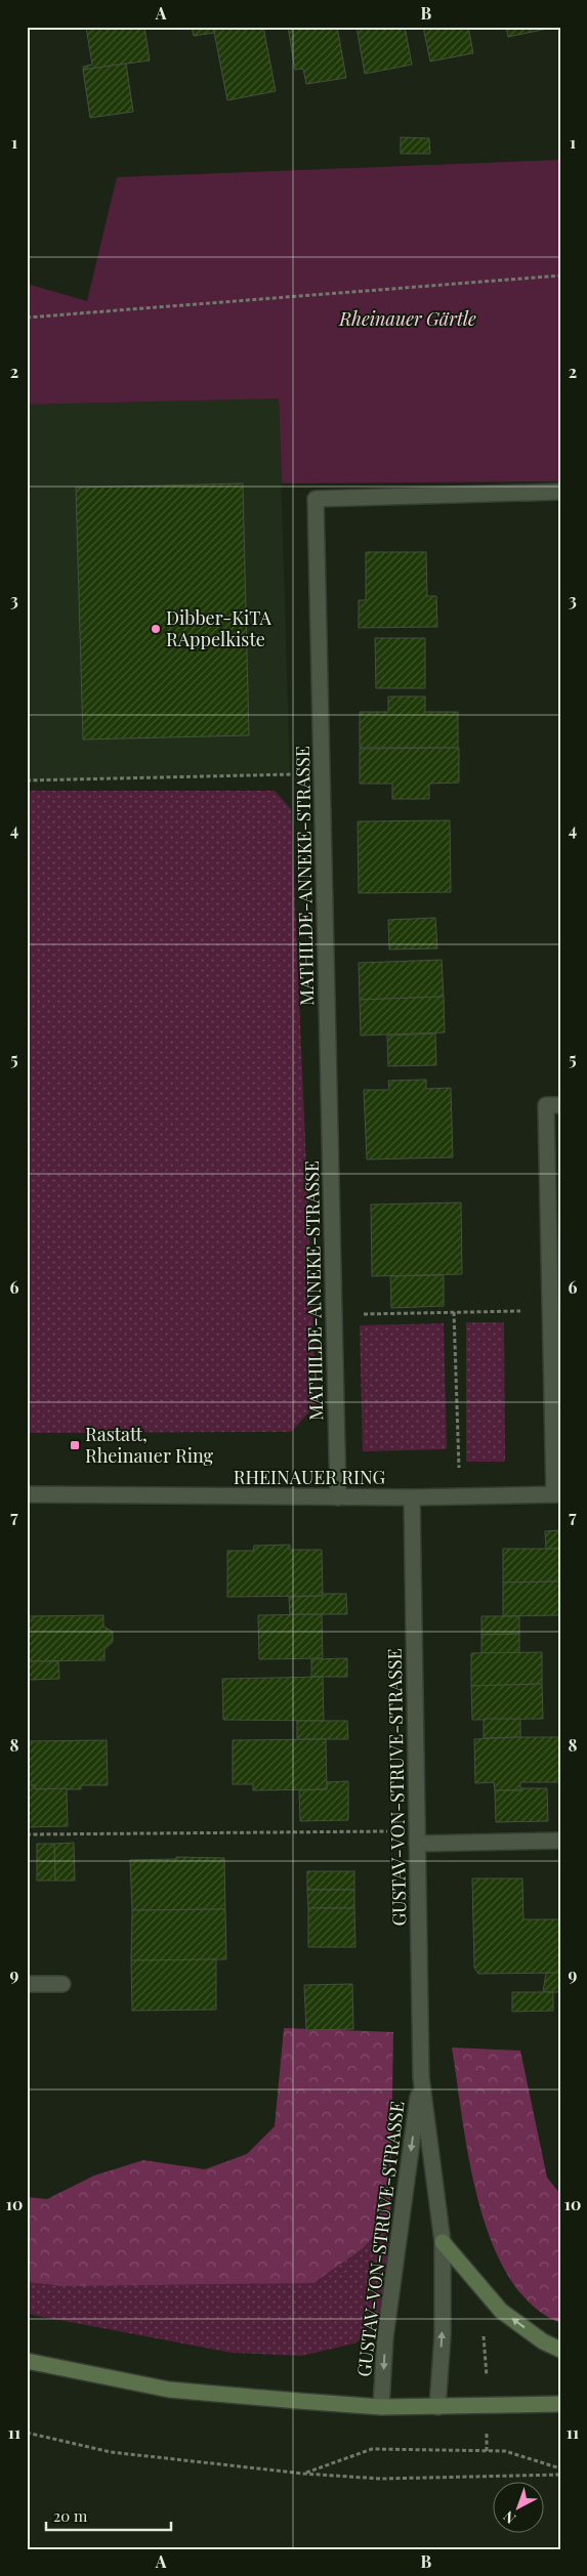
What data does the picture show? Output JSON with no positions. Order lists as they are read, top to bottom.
{
  "streets": {
    "street": ["MATHILDE-ANNEKE-STRASSE", "RHEINAUER RING", "GUSTAV-VON-STRUVE-STRASSE"]
  },
  "crossings": [
    ["MATHILDE-ANNEKE-STRASSE", "RHEINAUER RING"],
    ["RHEINAUER RING", "GUSTAV-VON-STRUVE-STRASSE"]
  ],
  "parks": ["Rheinauer Gärtle"],
  "places": {
    "other": ["Dibber-KiTA RAppelkiste"],
    "transit": ["Rastatt, Rheinauer Ring"]
  },
  "scale_bar": "20 m",
  "north": "bottom left",
  "grid": {
    "columns": ["A", "B"],
    "rows": [
      "1",
      "2",
      "3",
      "4",
      "5",
      "6",
      "7",
      "8",
      "9",
      "10",
      "11"
    ]
  }
}
